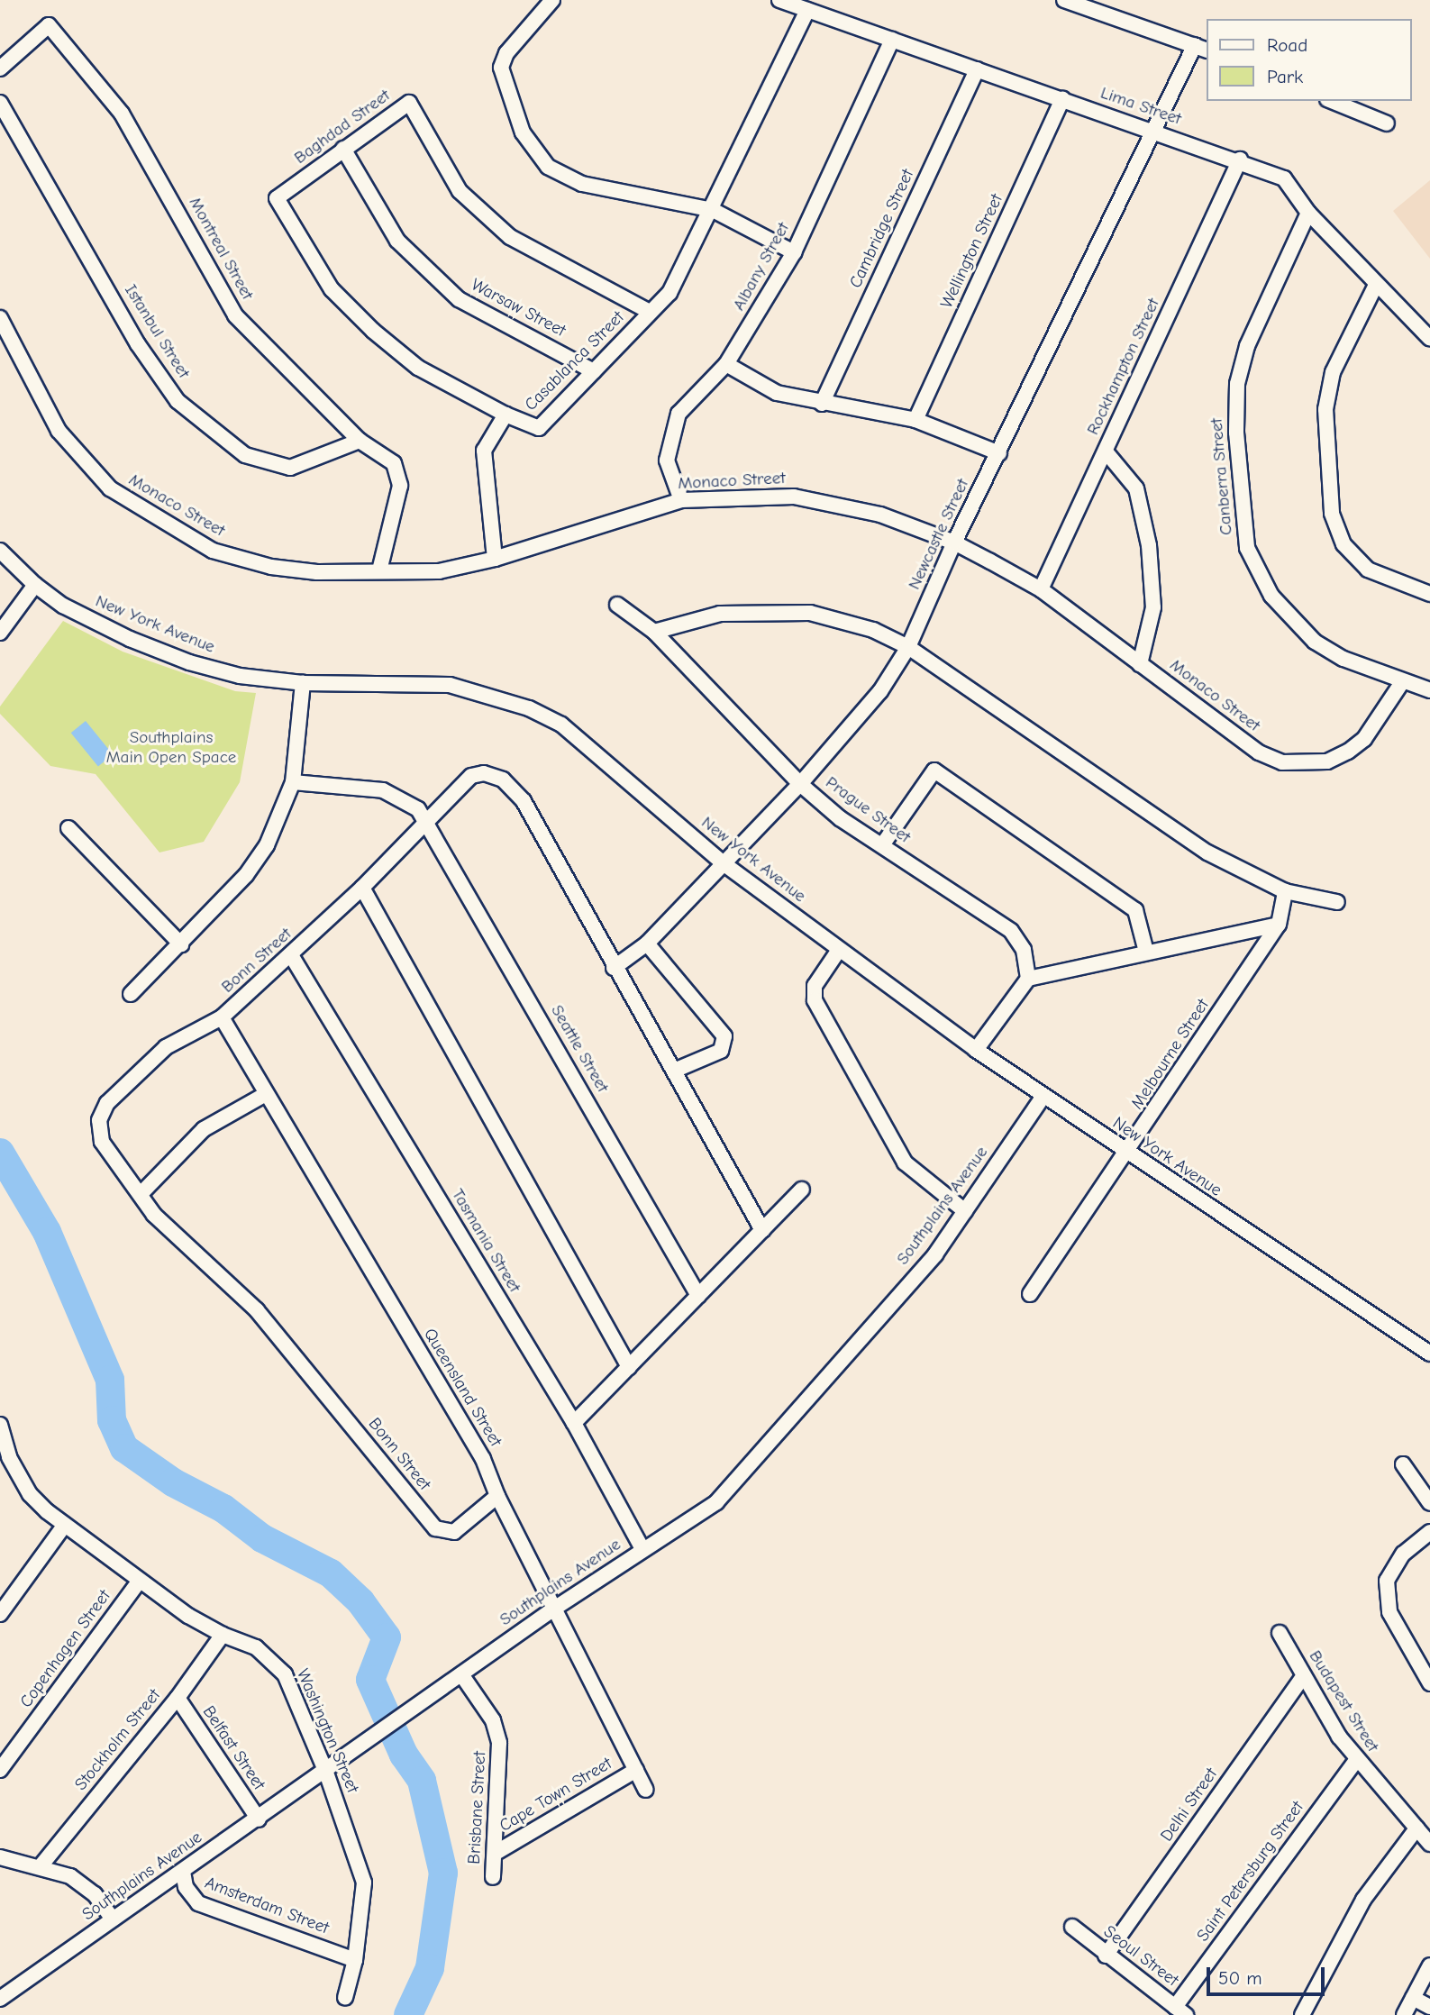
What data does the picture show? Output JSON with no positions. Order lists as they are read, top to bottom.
{
  "streets": {
    "street": [
      "Lima Street",
      "Baghdad Street",
      "Cambridge Street",
      "Montreal Street",
      "Wellington Street",
      "Albany Street",
      "Warsaw Street",
      "Istanbul Street",
      "Casablanca Street",
      "Rockhampton Street",
      "Canberra Street",
      "Monaco Street",
      "Newcastle Street",
      "New York Avenue",
      "Prague Street",
      "Bonn Street",
      "Seattle Street",
      "Melbourne Street",
      "Southplains Avenue",
      "Tasmania Street",
      "Queensland Street",
      "Copenhagen Street",
      "Budapest Street",
      "Washington Street",
      "Stockholm Street",
      "Belfast Street",
      "Cape Town Street",
      "Delhi Street",
      "Brisbane Street",
      "Saint Petersburg Street",
      "Amsterdam Street",
      "Seoul Street"
    ]
  },
  "crossings": [
    ["Lima Street", "Cambridge Street"],
    ["Lima Street", "Wellington Street"],
    ["Lima Street", "Albany Street"],
    ["Lima Street", "Casablanca Street"],
    ["Lima Street", "Rockhampton Street"],
    ["Lima Street", "Canberra Street"],
    ["Lima Street", "Newcastle Street"],
    ["Baghdad Street", "Warsaw Street"],
    ["Baghdad Street", "Casablanca Street"],
    ["Montreal Street", "Istanbul Street"],
    ["Montreal Street", "Monaco Street"],
    ["Albany Street", "Monaco Street"],
    ["Warsaw Street", "Casablanca Street"],
    ["Rockhampton Street", "Monaco Street"],
    ["Canberra Street", "Monaco Street"],
    ["Monaco Street", "Newcastle Street"],
    ["Newcastle Street", "New York Avenue"],
    ["Newcastle Street", "Prague Street"],
    ["Newcastle Street", "Bonn Street"],
    ["New York Avenue", "Melbourne Street"],
    ["New York Avenue", "Southplains Avenue"],
    ["Bonn Street", "Seattle Street"],
    ["Bonn Street", "Tasmania Street"],
    ["Bonn Street", "Queensland Street"],
    ["Southplains Avenue", "Tasmania Street"],
    ["Southplains Avenue", "Queensland Street"],
    ["Southplains Avenue", "Washington Street"],
    ["Southplains Avenue", "Belfast Street"],
    ["Southplains Avenue", "Brisbane Street"],
    ["Southplains Avenue", "Amsterdam Street"],
    ["Queensland Street", "Cape Town Street"],
    ["Copenhagen Street", "Washington Street"],
    ["Budapest Street", "Delhi Street"],
    ["Budapest Street", "Saint Petersburg Street"],
    ["Washington Street", "Stockholm Street"],
    ["Washington Street", "Amsterdam Street"],
    ["Stockholm Street", "Belfast Street"],
    ["Cape Town Street", "Brisbane Street"],
    ["Delhi Street", "Seoul Street"],
    ["Saint Petersburg Street", "Seoul Street"]
  ],
  "parks": ["Southplains Main Open Space"],
  "legend": ["Road", "Park"],
  "scale_bar": "50 m"
}
